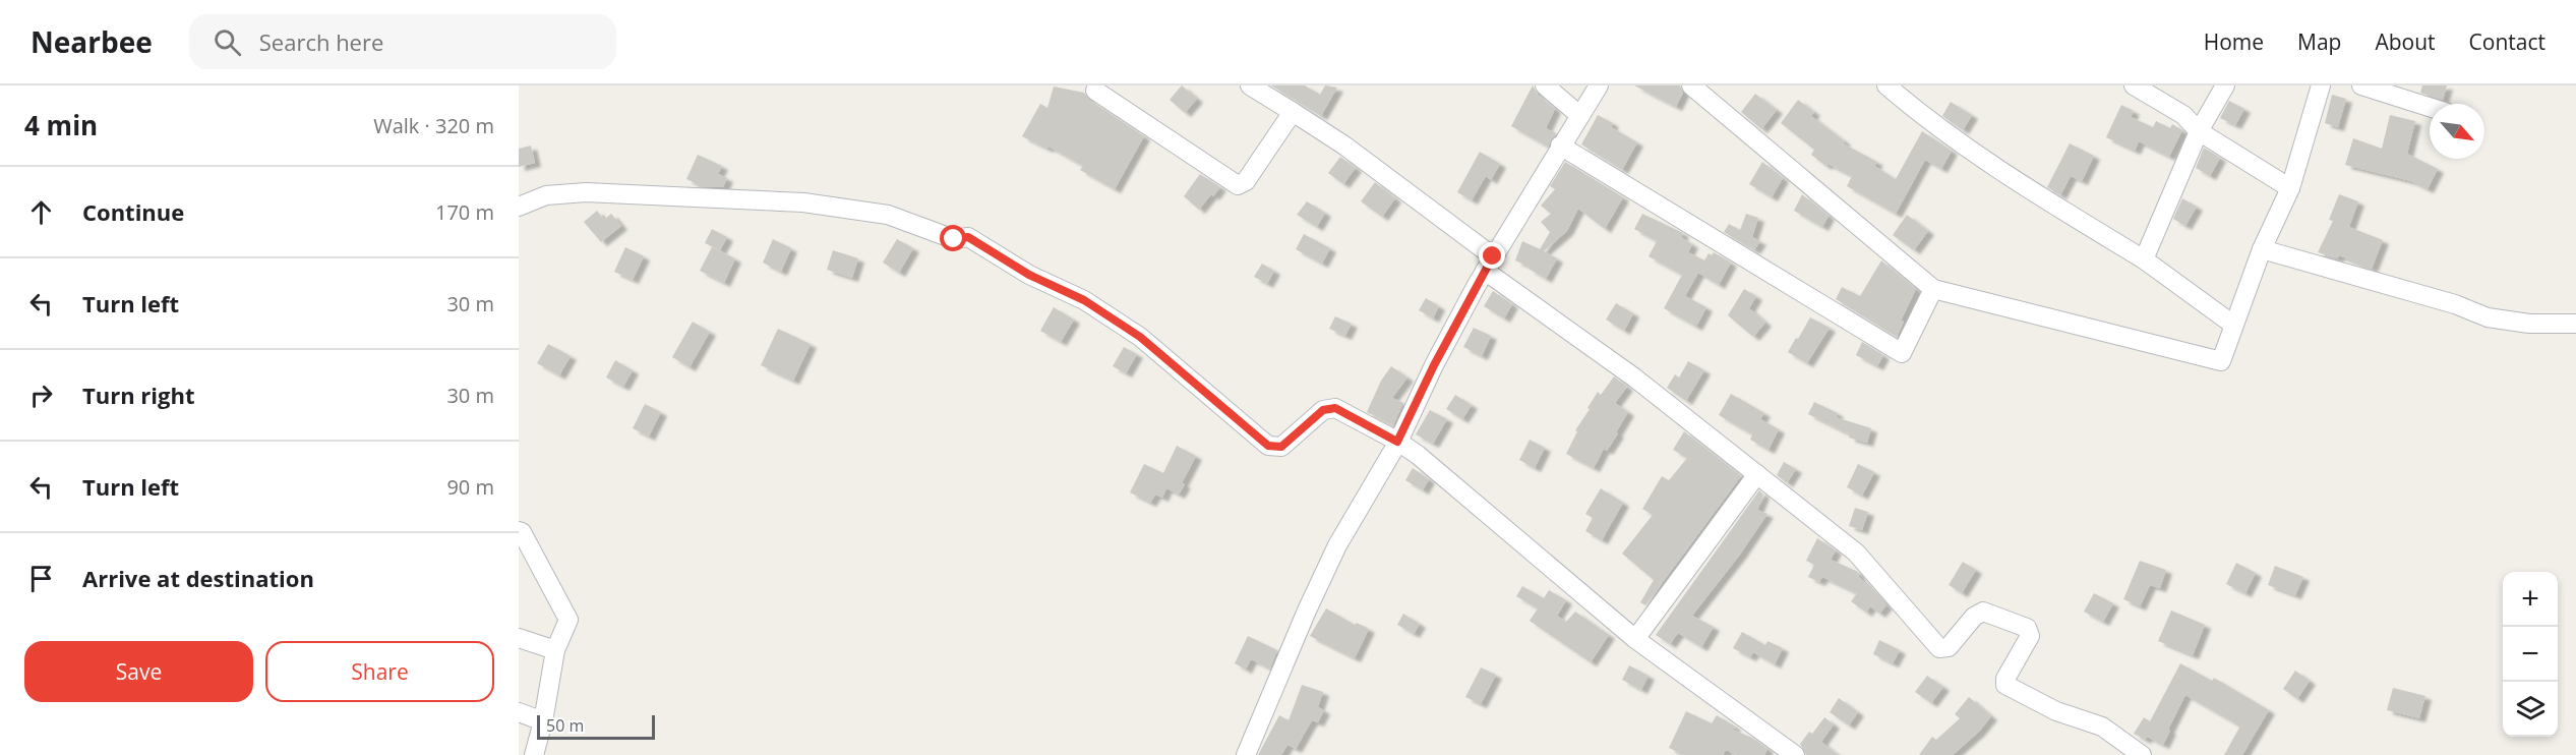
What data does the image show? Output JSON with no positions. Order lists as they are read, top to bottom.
{
  "scale_bar": "50 m",
  "north": "bottom right",
  "page": {
    "header": "Nearbee",
    "search": "Search here",
    "nav": [
      "Home",
      "Map",
      "About",
      "Contact"
    ],
    "heading": ["4 min", "Walk · 320 m"],
    "list": [
      ["Continue", "170 m"],
      ["Turn left", "30 m"],
      ["Turn right", "30 m"],
      ["Turn left", "90 m"],
      "Arrive at destination"
    ],
    "map_buttons": ["+", "−"],
    "buttons": ["Save", "Share"],
    "scale": "50 m"
  }
}
